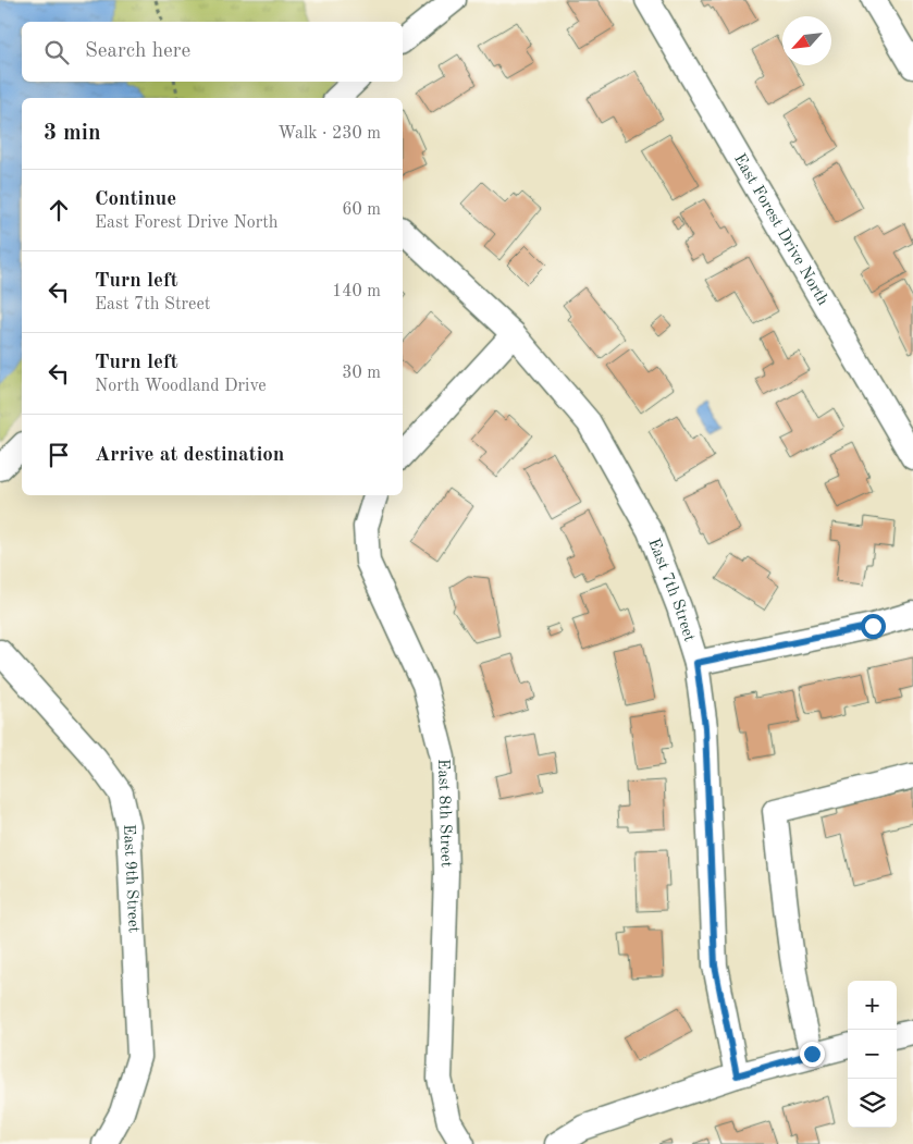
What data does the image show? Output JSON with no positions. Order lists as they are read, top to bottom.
{
  "streets": {
    "street": [
      "East Forest Drive North",
      "East 7th Street",
      "East 8th Street",
      "East 9th Street"
    ]
  },
  "north": "bottom left",
  "page": {
    "search": "Search here",
    "heading": ["3 min", "Walk · 230 m"],
    "list": [
      ["Continue", "East Forest Drive North", "60 m"],
      ["Turn left", "East 7th Street", "140 m"],
      ["Turn left", "North Woodland Drive", "30 m"],
      "Arrive at destination"
    ],
    "map_buttons": ["+", "−"]
  }
}
